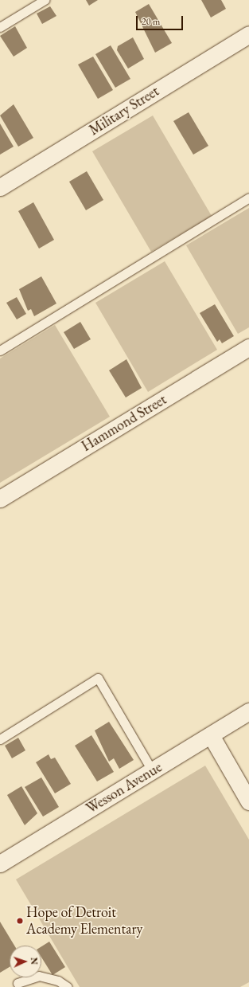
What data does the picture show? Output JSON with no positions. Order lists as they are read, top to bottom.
{
  "streets": {
    "street": ["Military Street", "Hammond Street", "Wesson Avenue"]
  },
  "places": ["Hope of Detroit Academy Elementary"],
  "scale_bar": "20 m",
  "north": "right"
}
